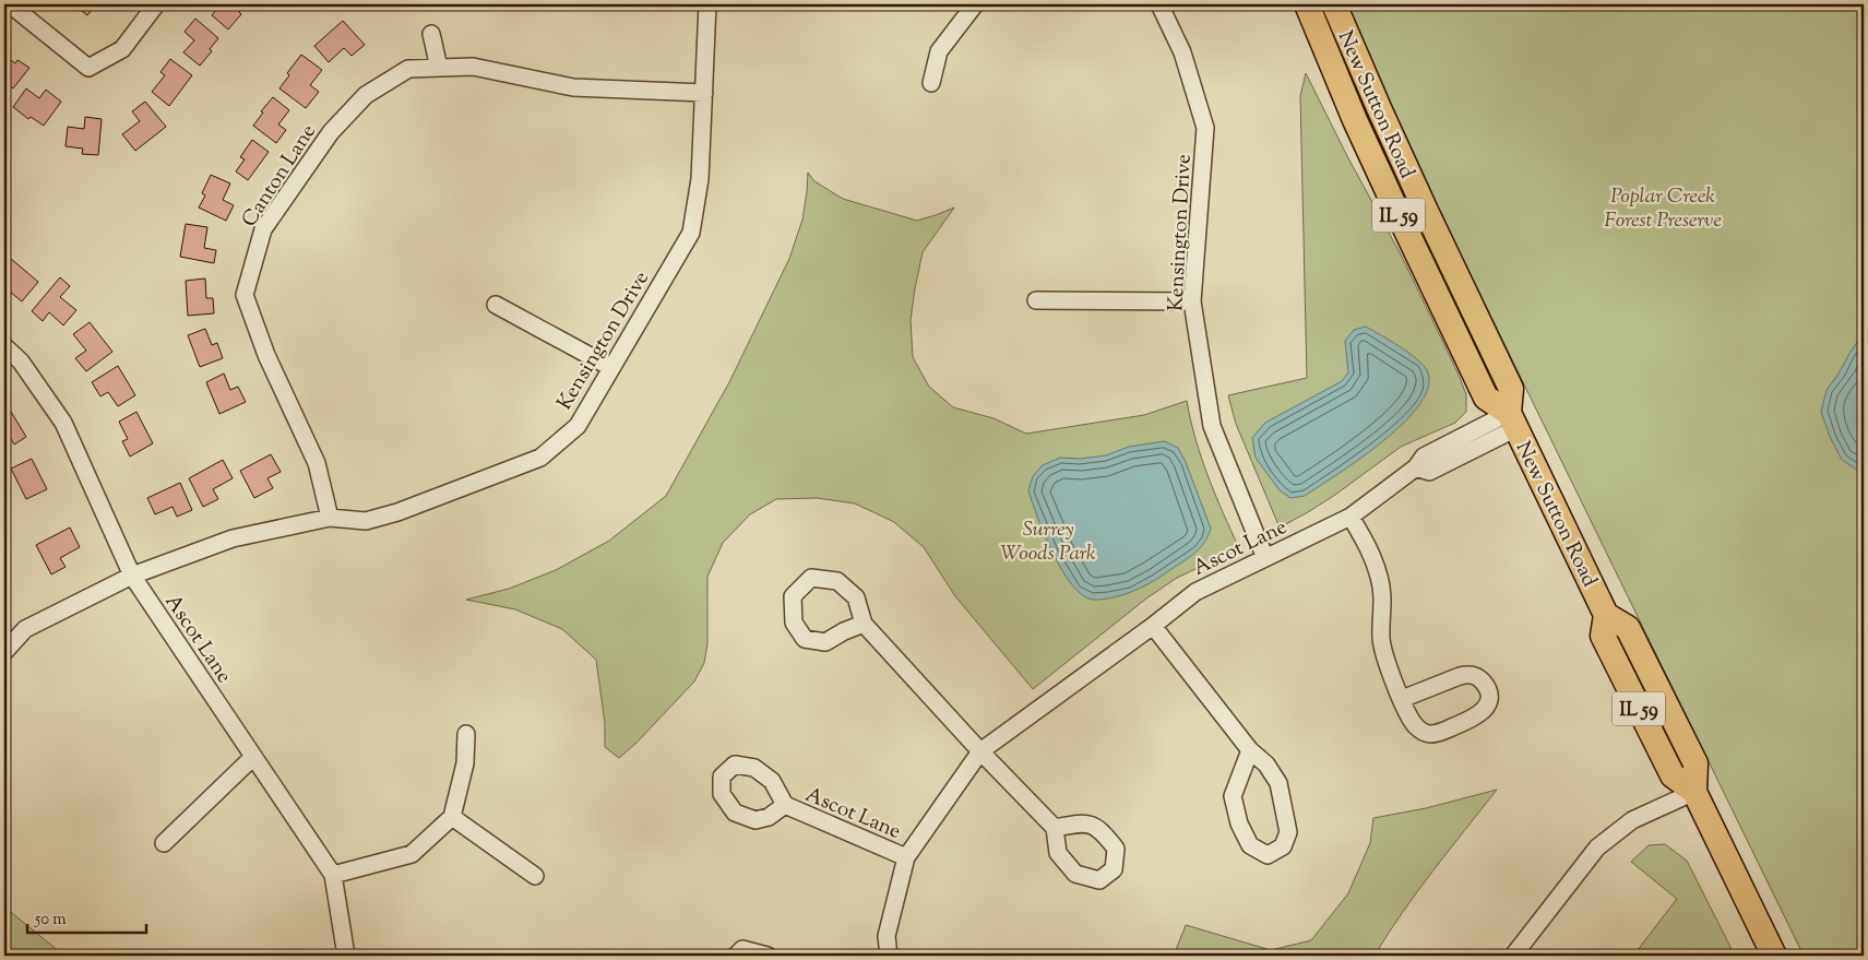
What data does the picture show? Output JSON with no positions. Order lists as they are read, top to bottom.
{
  "streets": {
    "main road": ["New Sutton Road", "IL 59"],
    "street": ["Canton Lane", "Kensington Drive", "Ascot Lane"]
  },
  "crossings": [
    ["New Sutton Road", "Ascot Lane"],
    ["Canton Lane", "Kensington Drive"],
    ["Kensington Drive", "Ascot Lane"]
  ],
  "parks": ["Poplar Creek Forest Preserve", "Surrey Woods Park"],
  "scale_bar": "50 m"
}
